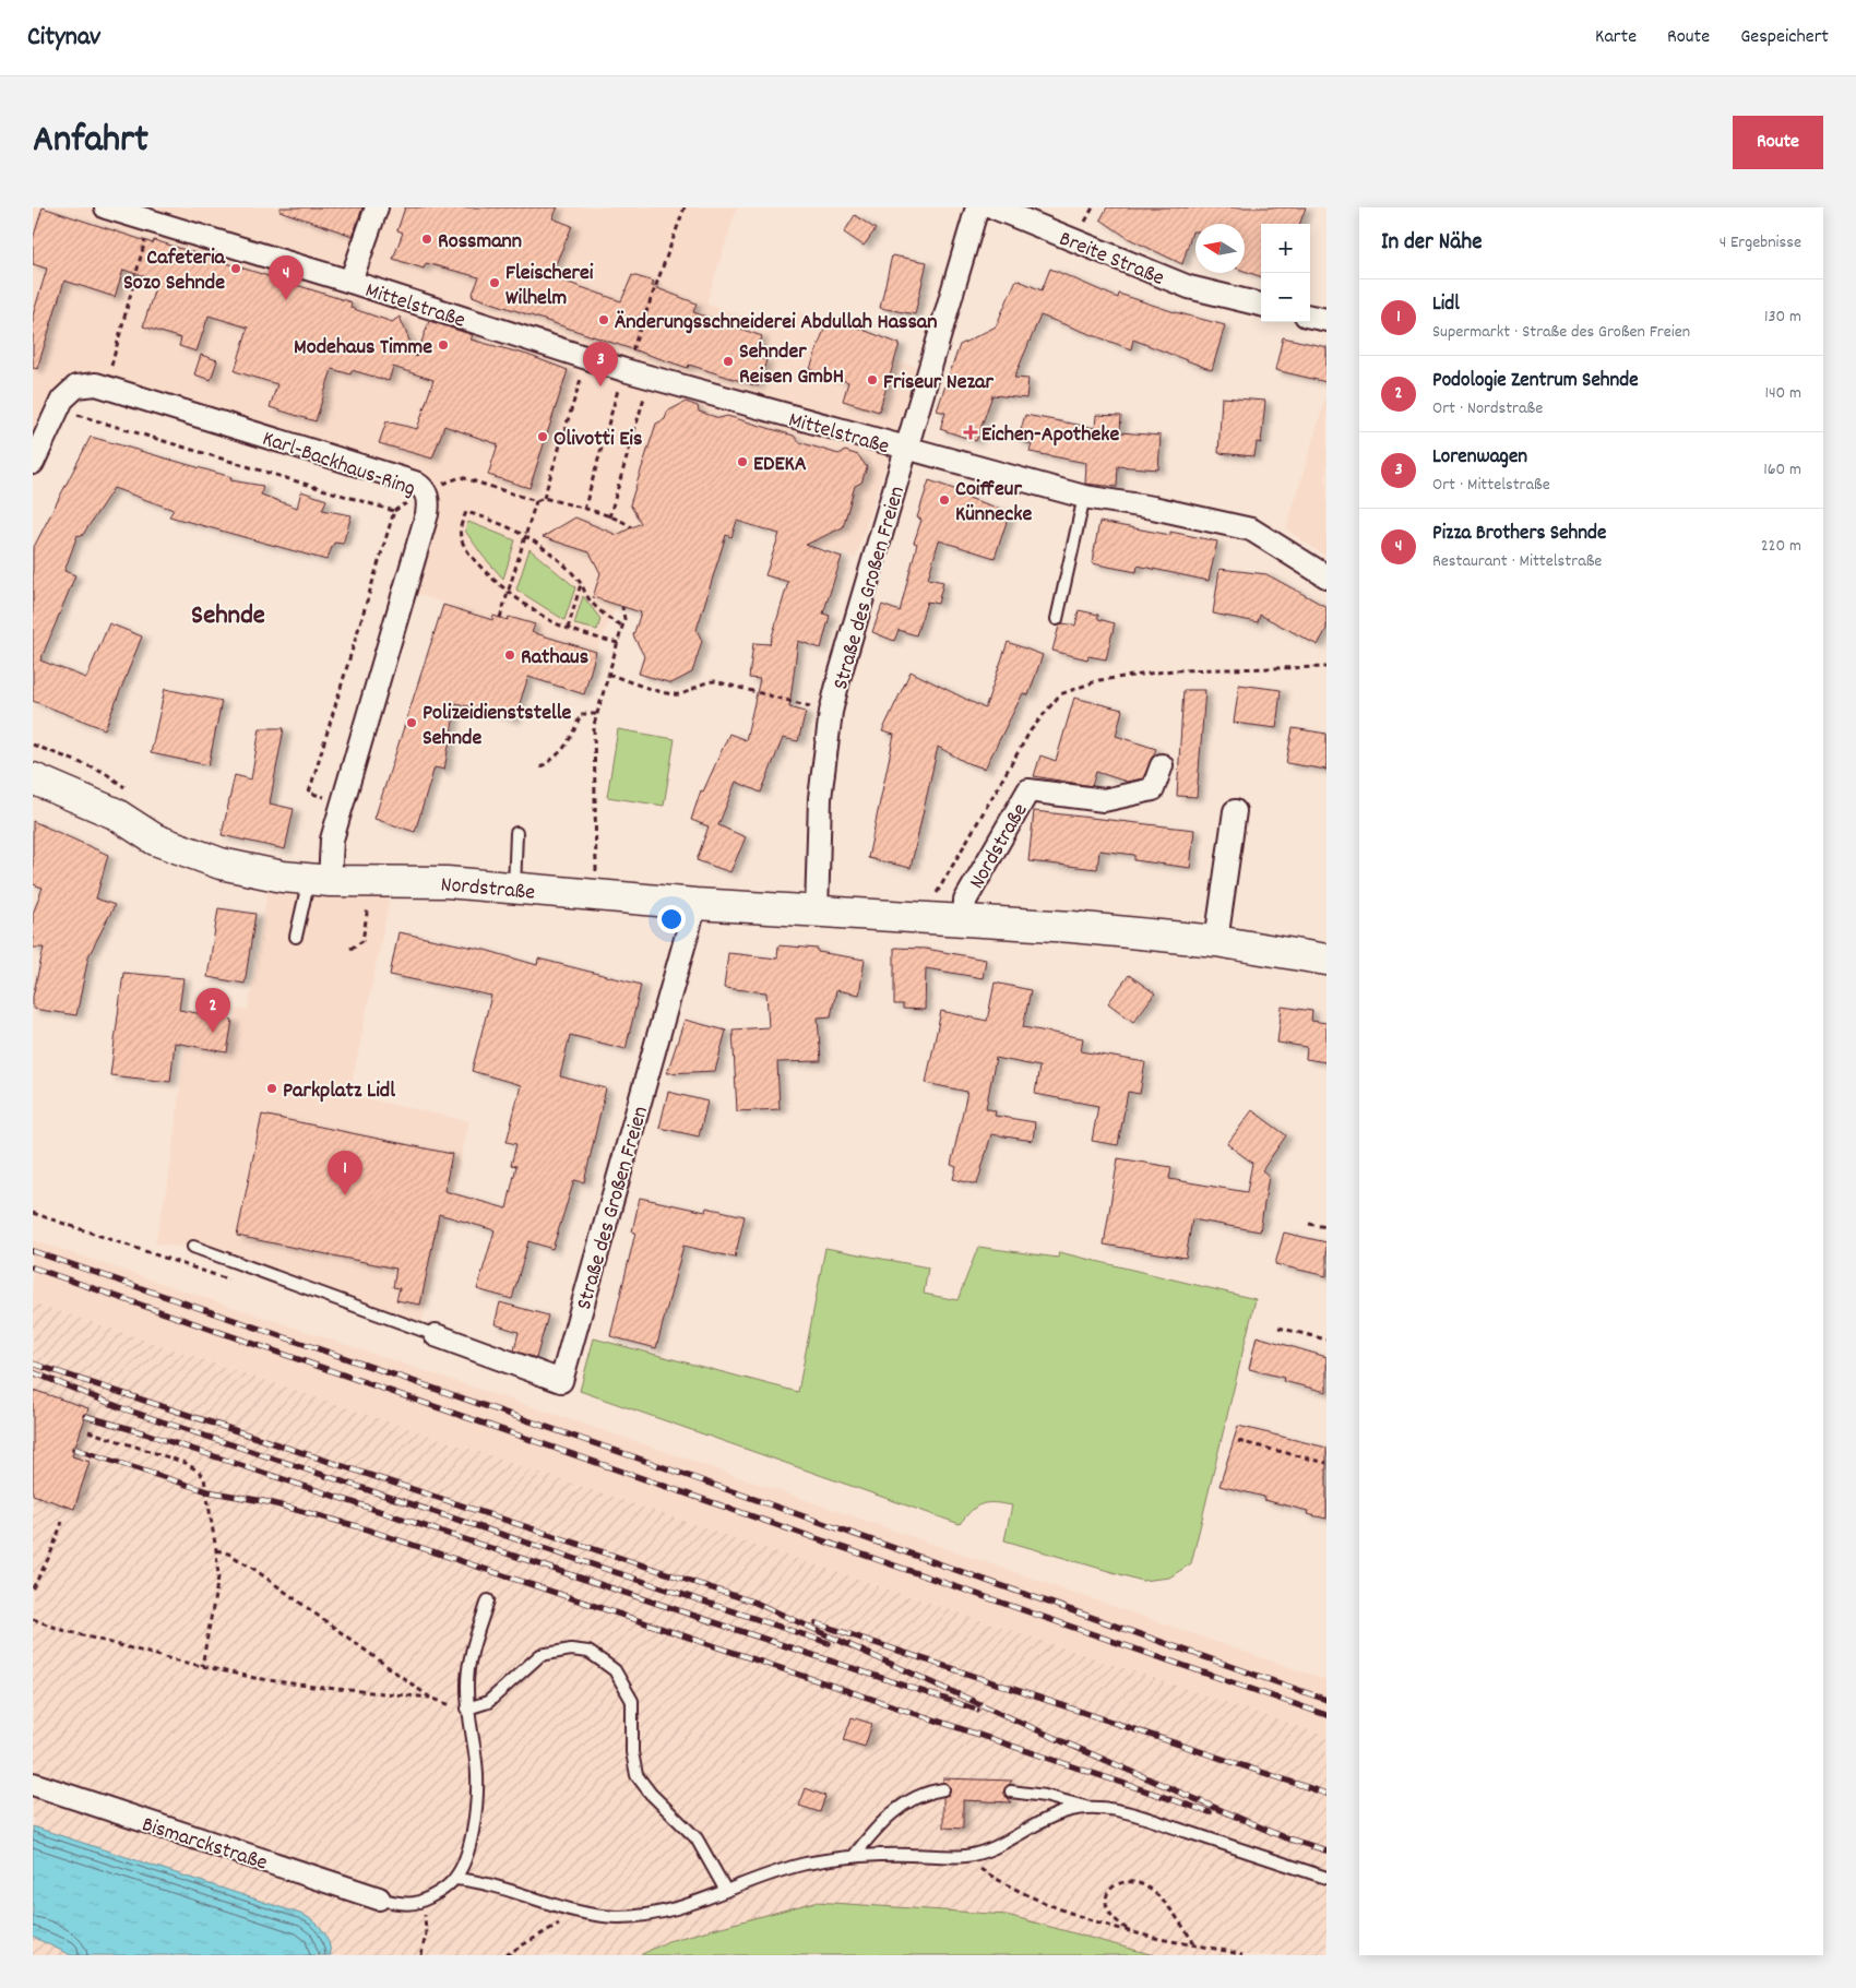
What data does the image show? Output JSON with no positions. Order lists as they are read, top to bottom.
{
  "streets": {
    "main road": ["Nordstraße"],
    "street": [
      "Breite Straße",
      "Mittelstraße",
      "Karl-Backhaus-Ring",
      "Straße des Großen Freien",
      "Bismarckstraße"
    ]
  },
  "crossings": [
    ["Mittelstraße", "Straße des Großen Freien"],
    ["Karl-Backhaus-Ring", "Nordstraße"],
    ["Straße des Großen Freien", "Nordstraße"]
  ],
  "districts": ["Sehnde"],
  "places": {
    "other": [
      "Rossmann",
      "Cafeteria Sozo Sehnde",
      "Fleischerei Wilhelm",
      "Änderungsschneiderei Abdullah Hassan",
      "Modehaus Timme",
      "Sehnder Reisen GmbH",
      "Friseur Nezar",
      "Olivotti Eis",
      "EDEKA",
      "Coiffeur Künnecke",
      "Rathaus",
      "Polizeidienststelle Sehnde",
      "Parkplatz Lidl"
    ],
    "health": ["Eichen-Apotheke"]
  },
  "north": "left",
  "page": {
    "header": "Citynav",
    "nav": ["Karte", "Route", "Gespeichert"],
    "title": "Anfahrt",
    "buttons": "Route",
    "heading": ["In der Nähe", "4 Ergebnisse"],
    "map_buttons": ["+", "−"],
    "pins": [
      "4",
      "3",
      "2",
      "1"
    ],
    "list": [
      {
        "mark": "1",
        "name": "Lidl",
        "note": "Supermarkt · Straße des Großen Freien",
        "value": "130 m"
      },
      {
        "mark": "2",
        "name": "Podologie Zentrum Sehnde",
        "note": "Ort · Nordstraße",
        "value": "140 m"
      },
      {
        "mark": "3",
        "name": "Lorenwagen",
        "note": "Ort · Mittelstraße",
        "value": "160 m"
      },
      {
        "mark": "4",
        "name": "Pizza Brothers Sehnde",
        "note": "Restaurant · Mittelstraße",
        "value": "220 m"
      }
    ]
  }
}
